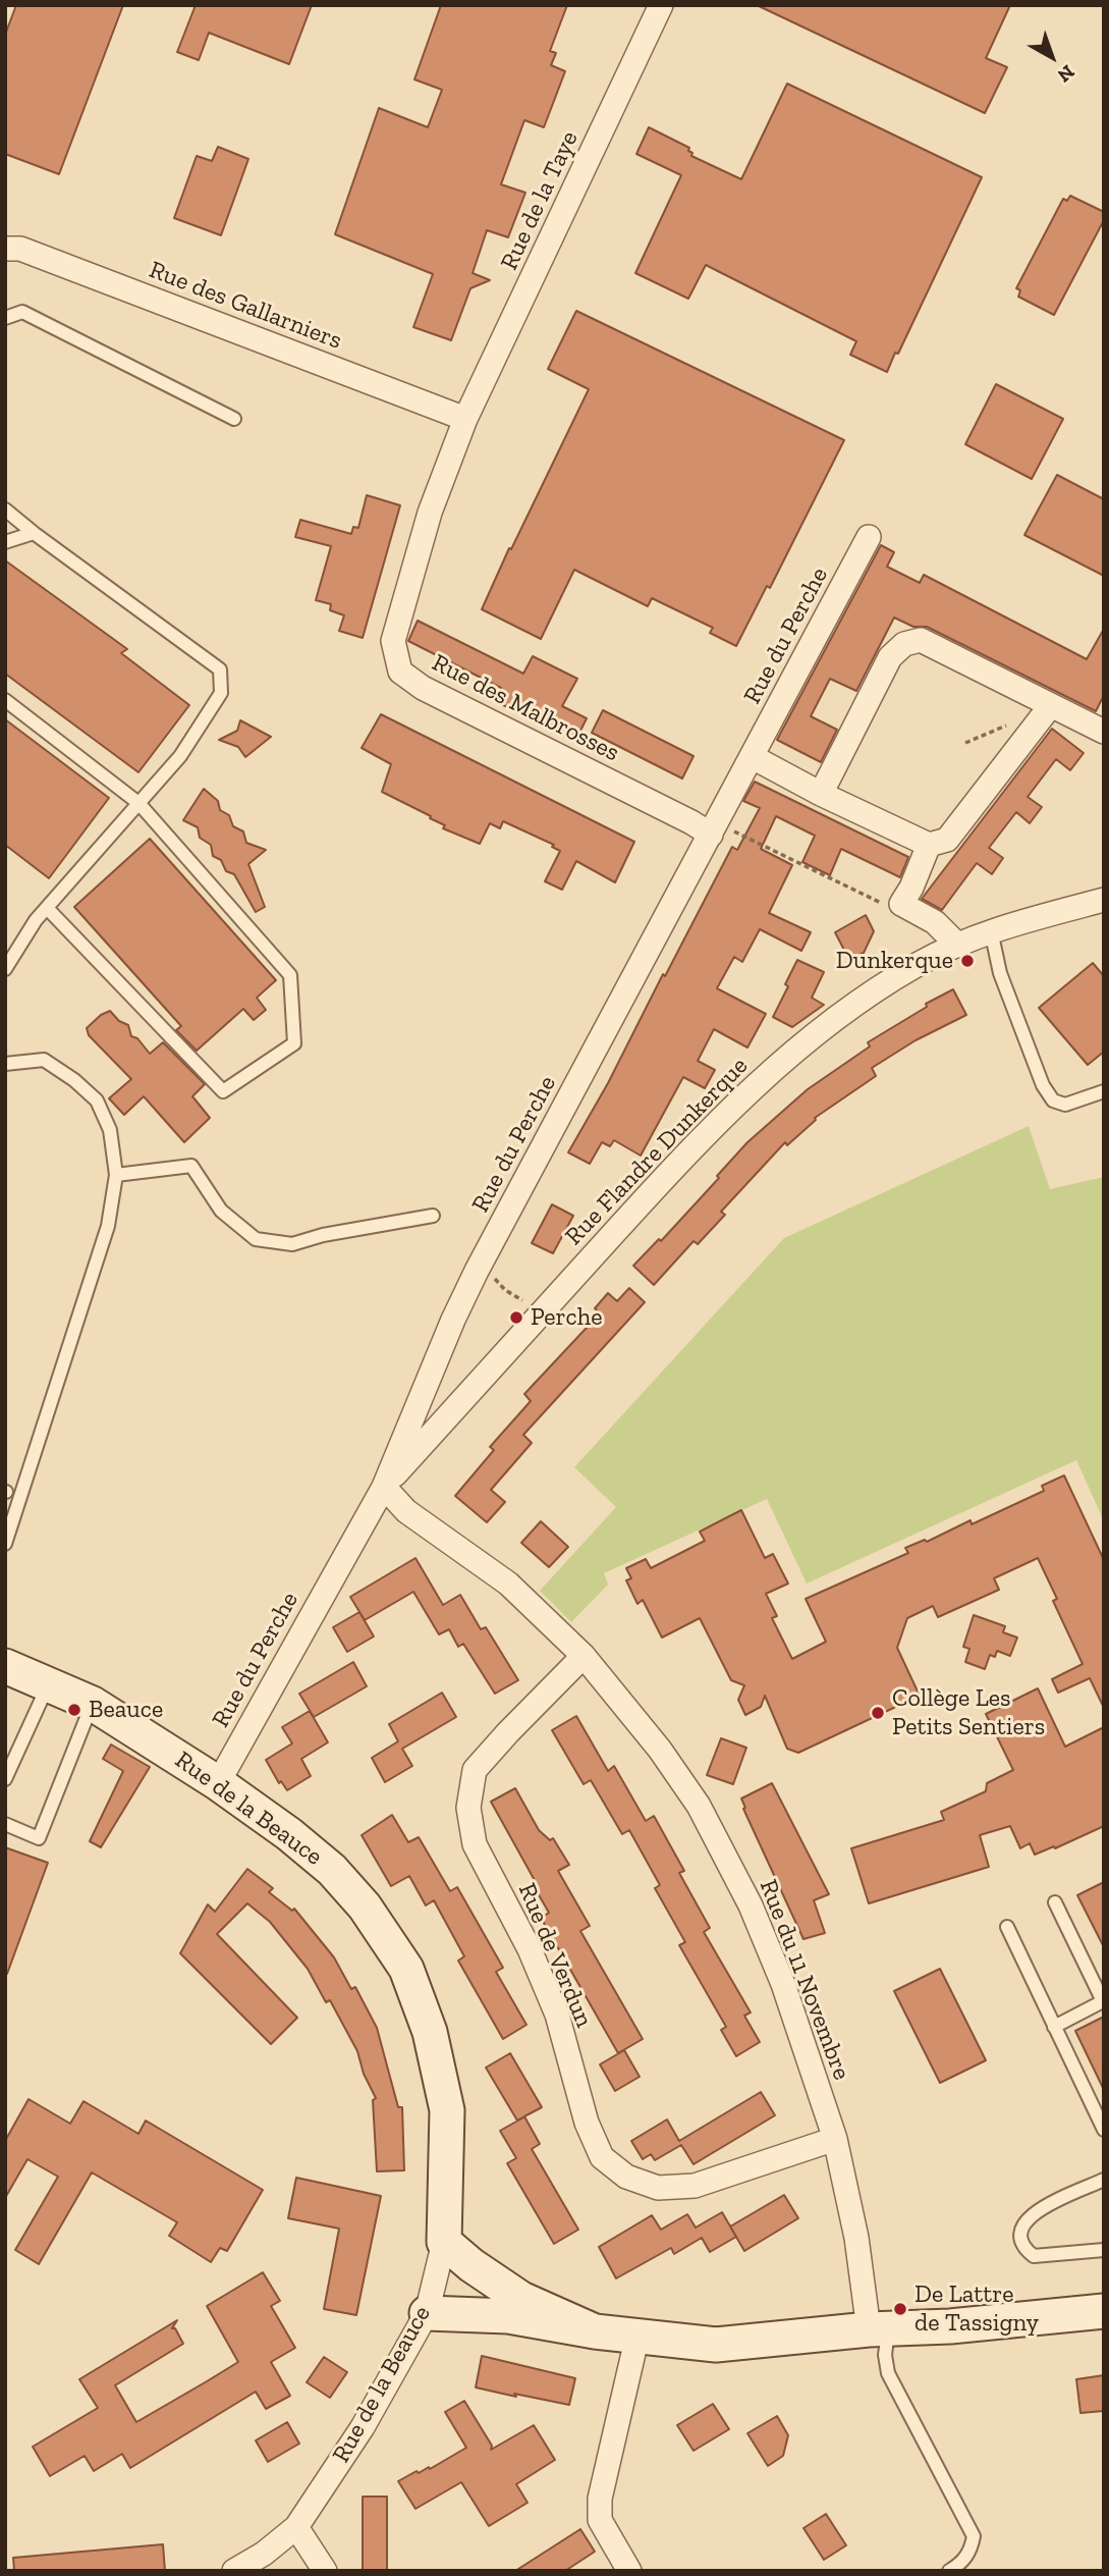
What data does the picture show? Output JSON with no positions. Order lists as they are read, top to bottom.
{
  "streets": {
    "street": [
      "Rue de la Taye",
      "Rue des Gallarniers",
      "Rue du Perche",
      "Rue des Malbrosses",
      "Rue Flandre Dunkerque",
      "Rue de la Beauce",
      "Rue de Verdun",
      "Rue du 11 Novembre"
    ]
  },
  "crossings": [
    ["Rue de la Taye", "Rue des Gallarniers"],
    ["Rue de la Taye", "Rue des Malbrosses"],
    ["Rue des Gallarniers", "Rue des Malbrosses"],
    ["Rue du Perche", "Rue des Malbrosses"],
    ["Rue du Perche", "Rue Flandre Dunkerque"],
    ["Rue du Perche", "Rue de la Beauce"],
    ["Rue du Perche", "Rue du 11 Novembre"],
    ["Rue Flandre Dunkerque", "Rue du 11 Novembre"],
    ["Rue de Verdun", "Rue du 11 Novembre"]
  ],
  "places": [
    "Dunkerque",
    "Perche",
    "Beauce",
    "Collège Les Petits Sentiers",
    "De Lattre de Tassigny"
  ],
  "north": "bottom right"
}
